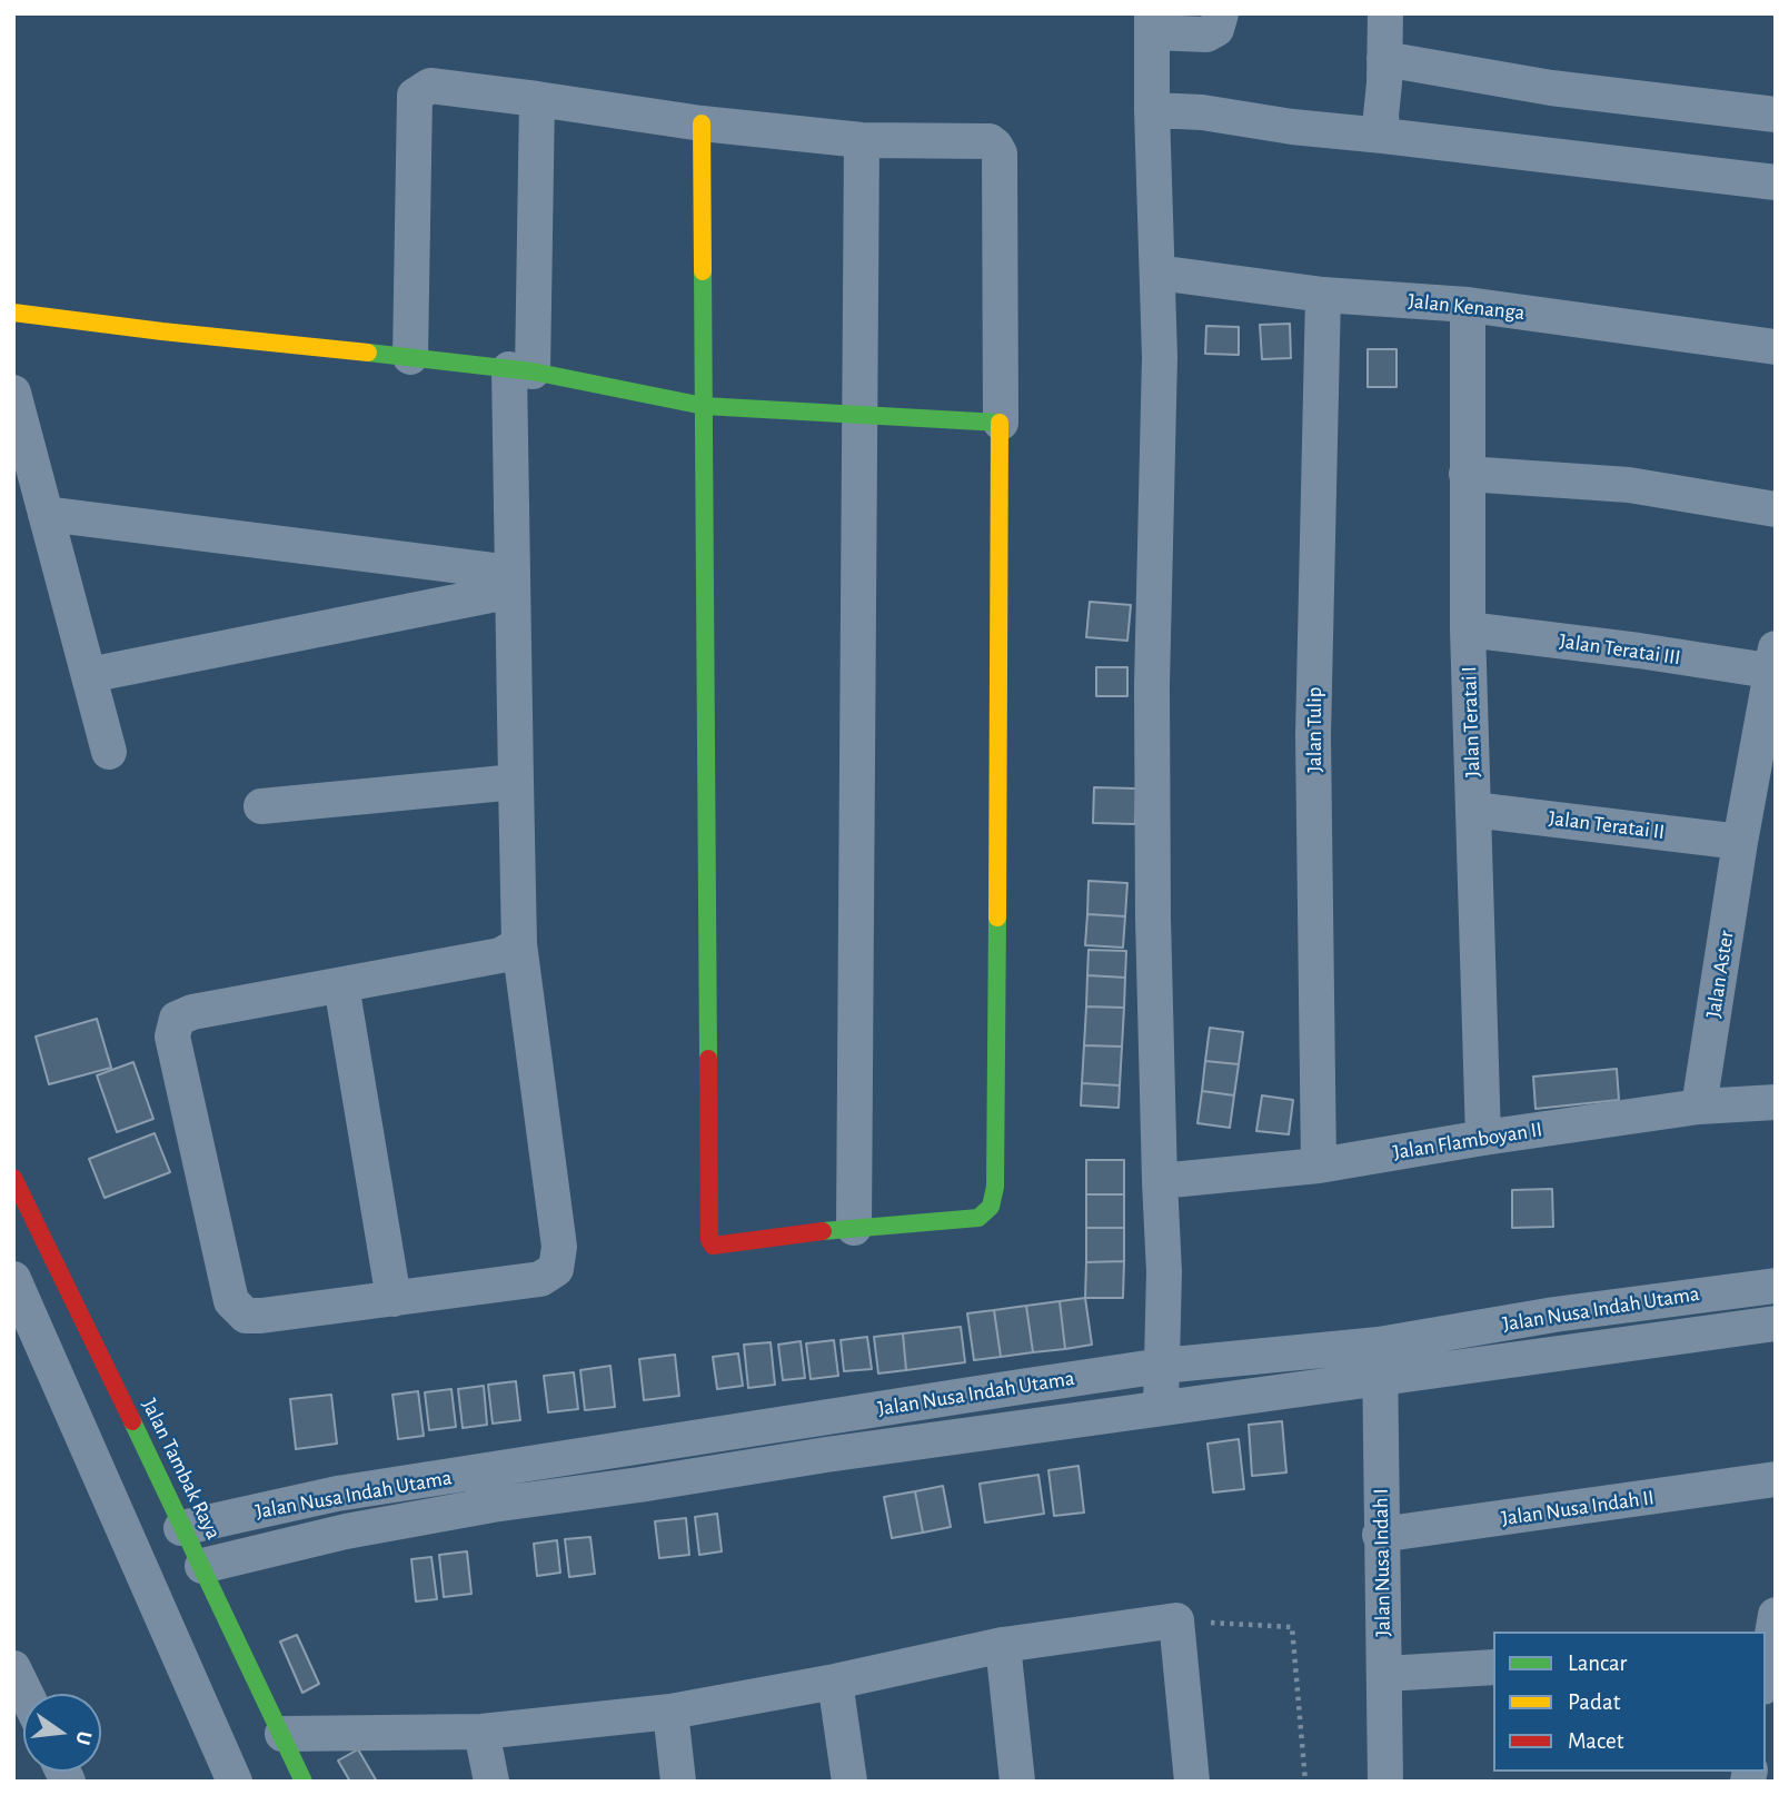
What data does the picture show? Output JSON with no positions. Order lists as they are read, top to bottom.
{
  "streets": {
    "street": [
      "Jalan Kenanga",
      "Jalan Teratai III",
      "Jalan Teratai I",
      "Jalan Tulip",
      "Jalan Teratai II",
      "Jalan Aster",
      "Jalan Flamboyan II",
      "Jalan Nusa Indah Utama",
      "Jalan Tambak Raya",
      "Jalan Nusa Indah II",
      "Jalan Nusa Indah I"
    ]
  },
  "crossings": [
    ["Jalan Kenanga", "Jalan Teratai I"],
    ["Jalan Kenanga", "Jalan Tulip"],
    ["Jalan Teratai III", "Jalan Teratai I"],
    ["Jalan Teratai III", "Jalan Aster"],
    ["Jalan Teratai I", "Jalan Teratai II"],
    ["Jalan Teratai I", "Jalan Flamboyan II"],
    ["Jalan Tulip", "Jalan Flamboyan II"],
    ["Jalan Teratai II", "Jalan Aster"],
    ["Jalan Aster", "Jalan Flamboyan II"],
    ["Jalan Nusa Indah Utama", "Jalan Tambak Raya"],
    ["Jalan Nusa Indah Utama", "Jalan Nusa Indah I"],
    ["Jalan Nusa Indah II", "Jalan Nusa Indah I"]
  ],
  "legend": ["Lancar", "Padat", "Macet"],
  "north": "right"
}
